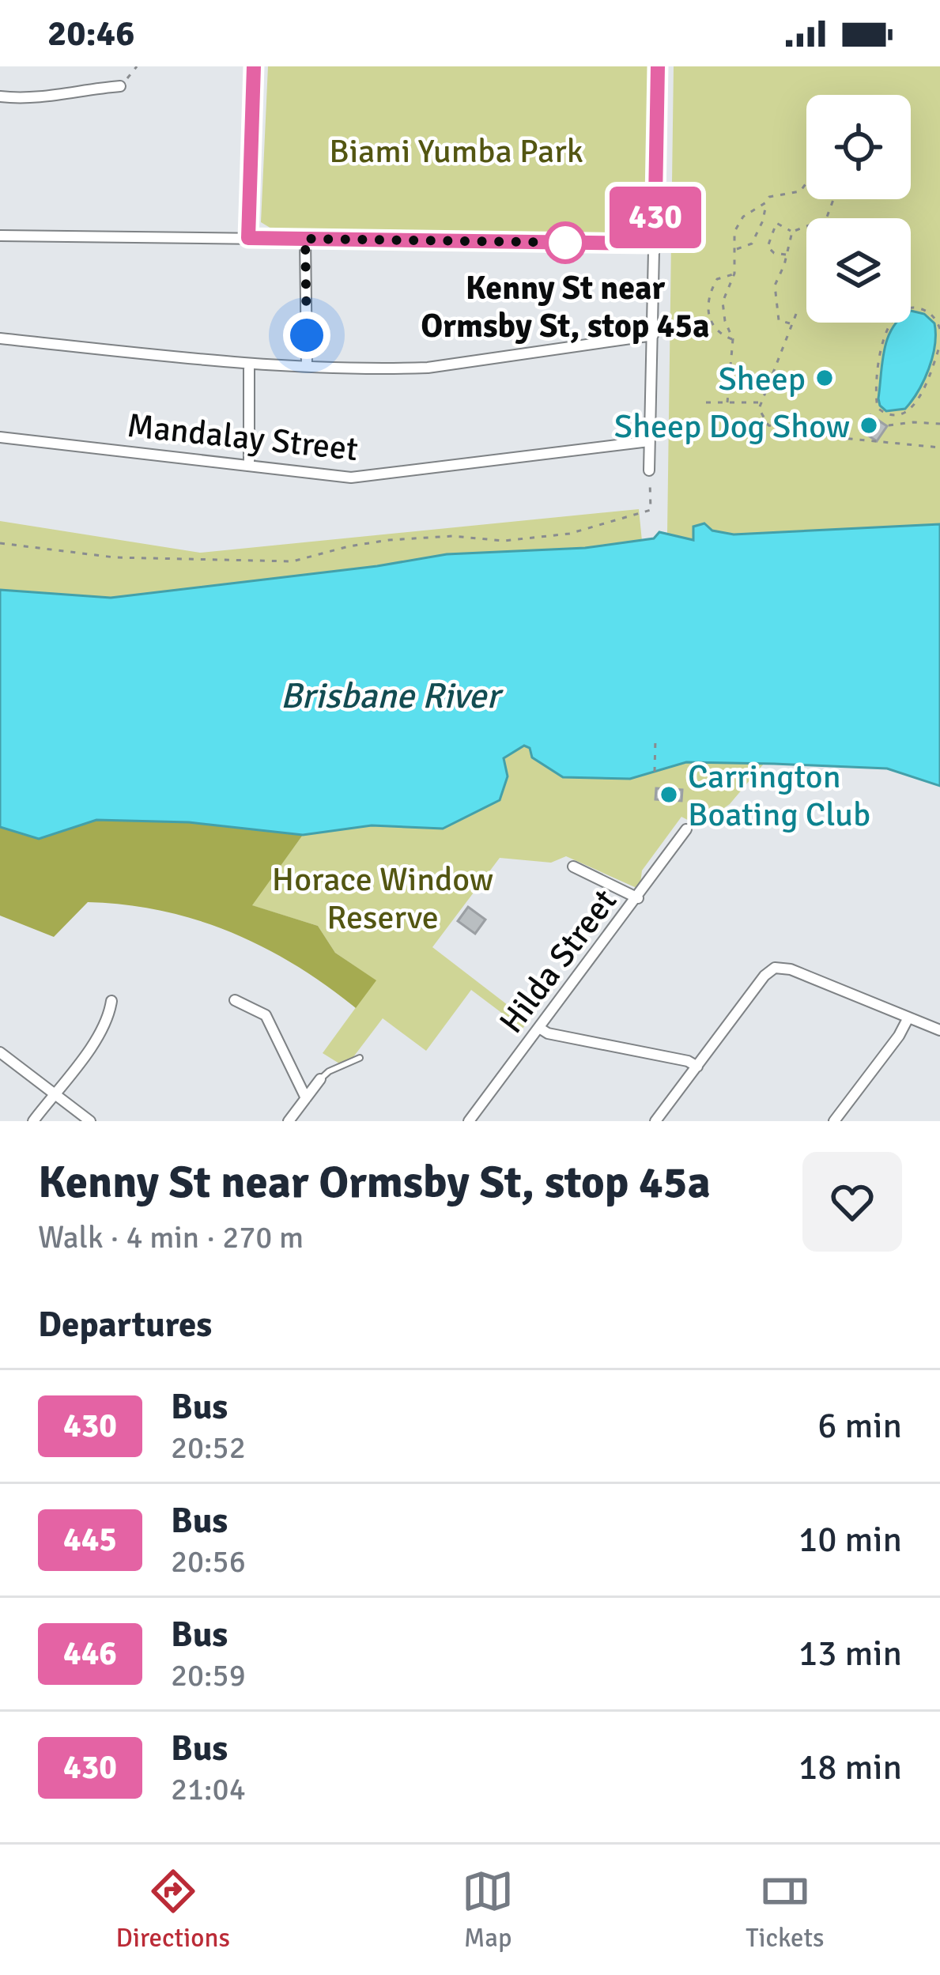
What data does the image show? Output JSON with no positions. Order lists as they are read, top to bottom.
{
  "streets": {
    "street": ["Mandalay Street", "Hilda Street"]
  },
  "water": ["Brisbane River"],
  "parks": ["Biami Yumba Park", "Horace Window Reserve"],
  "places": [
    "Kenny St near Ormsby St, stop 45a",
    "Sheep",
    "Sheep Dog Show",
    "Carrington Boating Club"
  ],
  "lines": ["bus line 430"],
  "page": {
    "status": "20:46",
    "on_map": "430",
    "heading": [
      ["Kenny St near Ormsby St, stop 45a", "Walk · 4 min · 270 m"],
      "Departures"
    ],
    "list": [
      {
        "mark": "430",
        "name": "Bus",
        "note": "20:52",
        "value": "6 min"
      },
      {
        "mark": "445",
        "name": "Bus",
        "note": "20:56",
        "value": "10 min"
      },
      {
        "mark": "446",
        "name": "Bus",
        "note": "20:59",
        "value": "13 min"
      },
      {
        "mark": "430",
        "name": "Bus",
        "note": "21:04",
        "value": "18 min"
      }
    ],
    "tabs": ["Directions", "Map", "Tickets"]
  }
}
